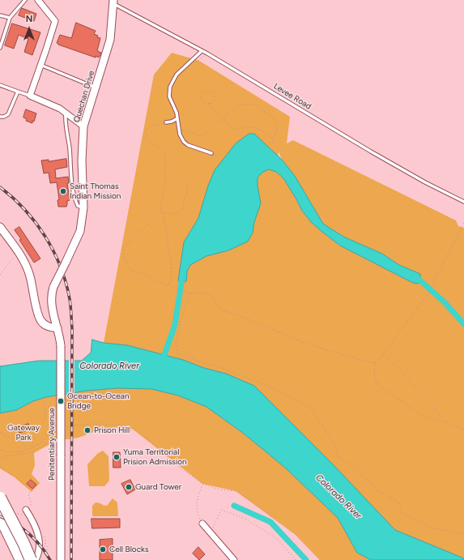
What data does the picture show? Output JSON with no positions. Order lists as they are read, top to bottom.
{
  "streets": {
    "street": ["Quechan Drive", "Penitentiary Avenue"],
    "lane": ["Levee Road"]
  },
  "crossings": [
    ["Quechan Drive", "Levee Road"],
    ["Quechan Drive", "Penitentiary Avenue"]
  ],
  "water": ["Colorado River"],
  "parks": ["Gateway Park"],
  "places": [
    "Saint Thomas Indian Mission",
    "Ocean-to-Ocean Bridge",
    "Prison Hill",
    "Yuma Territorial Prision Admission",
    "Guard Tower",
    "Cell Blocks"
  ],
  "north": "top"
}
